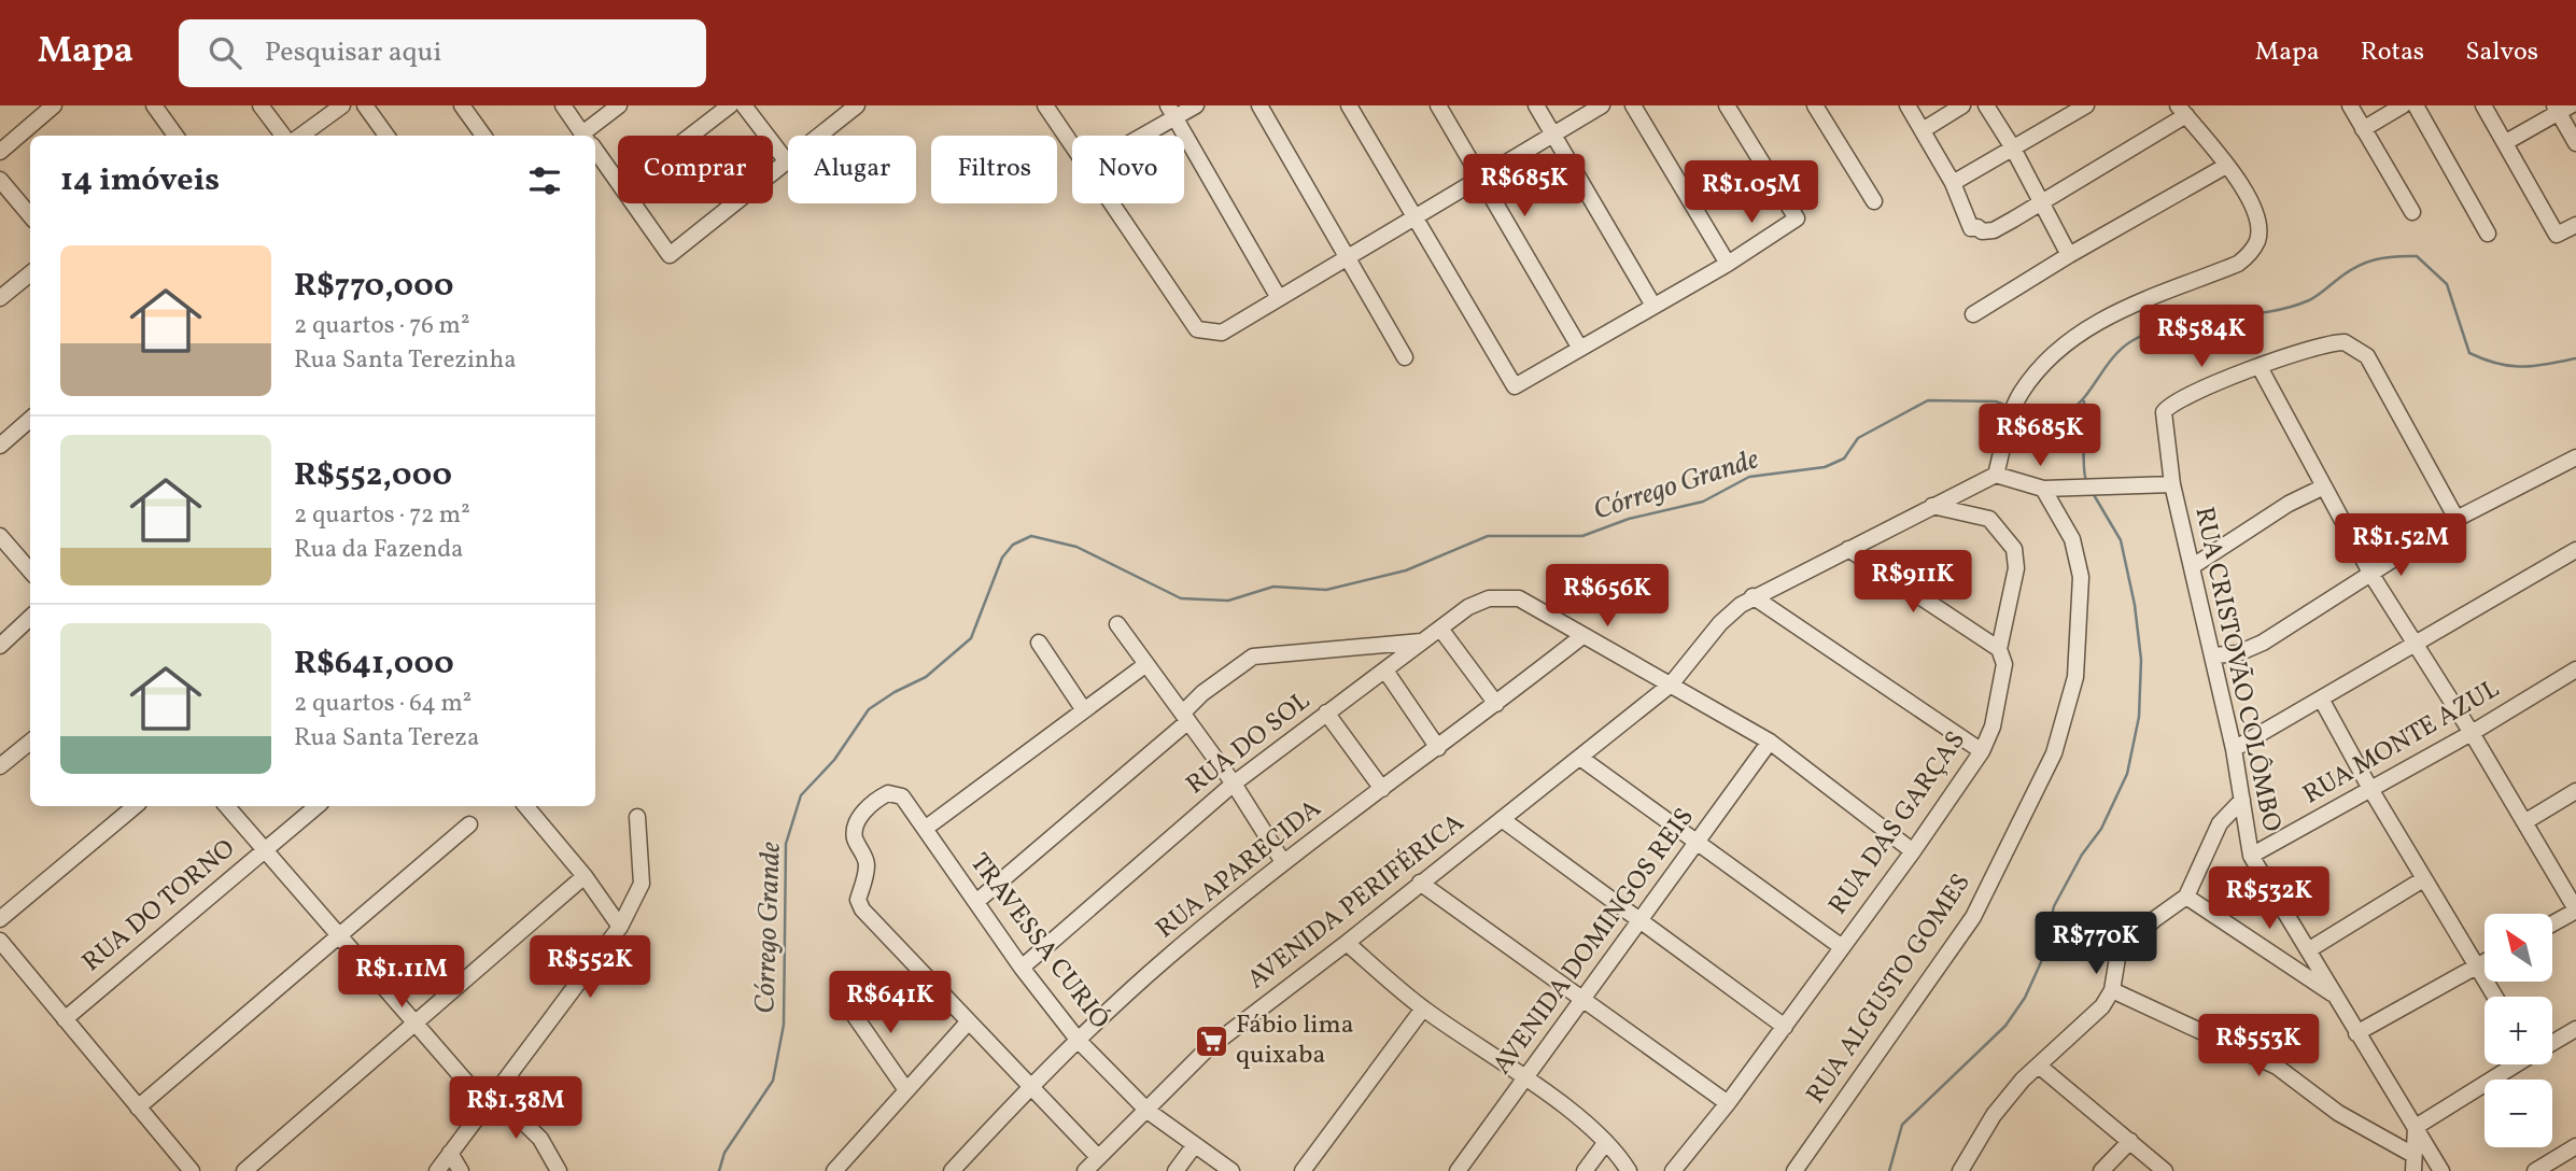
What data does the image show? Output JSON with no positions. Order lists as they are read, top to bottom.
{
  "streets": {
    "street": [
      "RUA CRISTOVÃO COLÔMBO",
      "RUA MONTE AZUL",
      "RUA DO SOL",
      "RUA DAS GARÇAS",
      "RUA APARECIDA",
      "AVENIDA PERIFÉRICA",
      "RUA DO TORNO",
      "TRAVESSA CURIÓ",
      "AVENIDA DOMINGOS REIS",
      "RUA ALGUSTO GOMES"
    ]
  },
  "crossings": [
    ["RUA CRISTOVÃO COLÔMBO", "RUA MONTE AZUL"],
    ["RUA CRISTOVÃO COLÔMBO", "AVENIDA PERIFÉRICA"],
    ["RUA CRISTOVÃO COLÔMBO", "RUA ALGUSTO GOMES"],
    ["RUA DO SOL", "RUA APARECIDA"],
    ["RUA DO SOL", "TRAVESSA CURIÓ"],
    ["RUA DAS GARÇAS", "AVENIDA PERIFÉRICA"],
    ["RUA APARECIDA", "TRAVESSA CURIÓ"],
    ["AVENIDA PERIFÉRICA", "TRAVESSA CURIÓ"]
  ],
  "water": ["Córrego Grande"],
  "places": {
    "supermarket": ["Fábio lima quixaba"]
  },
  "north": "top left",
  "page": {
    "header": "Mapa",
    "search": "Pesquisar aqui",
    "nav": ["Mapa", "Rotas", "Salvos"],
    "chip": [
      "Comprar",
      "Alugar",
      "Filtros",
      "Novo"
    ],
    "heading": "14 imóveis",
    "price": [
      "R$685K",
      "R$1.05M",
      "R$584K",
      "R$685K",
      "R$1.52M",
      "R$911K",
      "R$656K",
      "R$532K",
      "R$770K",
      "R$552K",
      "R$1.11M",
      "R$641K",
      "R$553K",
      "R$1.38M"
    ],
    "list": [
      {
        "name": "R$770,000",
        "note": "2 quartos · 76 m² · Rua Santa Terezinha"
      },
      {
        "name": "R$552,000",
        "note": "2 quartos · 72 m² · Rua da Fazenda"
      },
      {
        "name": "R$641,000",
        "note": "2 quartos · 64 m² · Rua Santa Tereza"
      }
    ],
    "map_buttons": ["+", "−"]
  }
}
